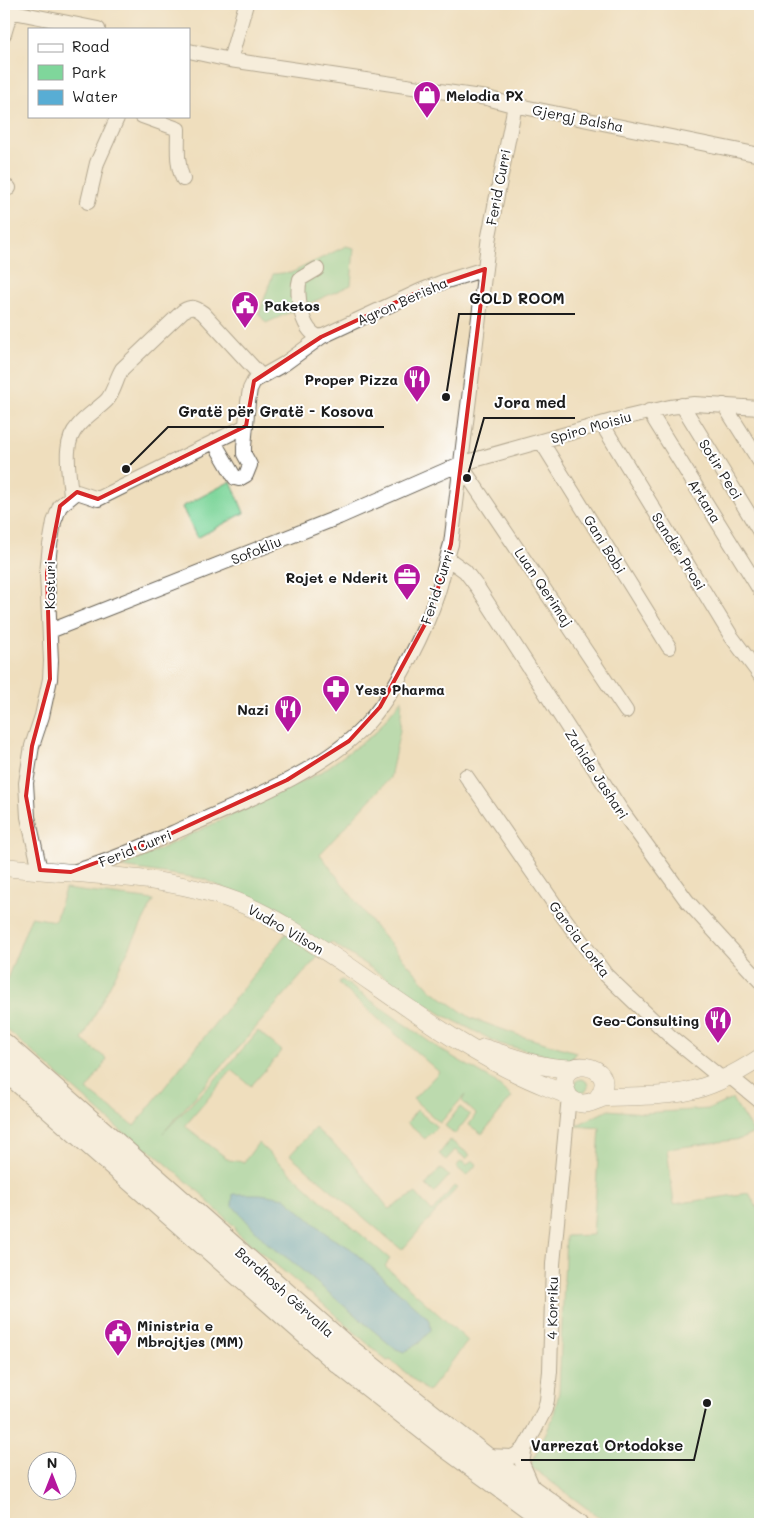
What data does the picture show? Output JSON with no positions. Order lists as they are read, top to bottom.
{
  "streets": {
    "highway": ["Bardhosh Gërvalla"],
    "main road": ["Vudro Vilson"],
    "street": [
      "Gjergj Balsha",
      "Ferid Curri",
      "Agron Berisha",
      "Spiro Moisiu",
      "Sotir Peci",
      "Artana",
      "Gani Bobi",
      "Sofokliu",
      "Sandër Prosi",
      "Kosturi",
      "Luan Qerimaj",
      "Zahide Jashari",
      "Garcia Lorka",
      "4 Korriku"
    ]
  },
  "crossings": [
    ["Gjergj Balsha", "Ferid Curri"],
    ["Ferid Curri", "Agron Berisha"],
    ["Ferid Curri", "Spiro Moisiu"],
    ["Ferid Curri", "Sofokliu"],
    ["Ferid Curri", "Luan Qerimaj"],
    ["Ferid Curri", "Zahide Jashari"],
    ["Ferid Curri", "Vudro Vilson"],
    ["Spiro Moisiu", "Sotir Peci"],
    ["Spiro Moisiu", "Artana"],
    ["Spiro Moisiu", "Gani Bobi"],
    ["Spiro Moisiu", "Sofokliu"],
    ["Spiro Moisiu", "Sandër Prosi"],
    ["Spiro Moisiu", "Luan Qerimaj"],
    ["Sofokliu", "Kosturi"],
    ["Sofokliu", "Luan Qerimaj"],
    ["Kosturi", "Vudro Vilson"],
    ["Vudro Vilson", "4 Korriku"]
  ],
  "places": {
    "shop": ["Melodia PX"],
    "public building": ["Paketos", "Ministria e Mbrojtjes (MM)"],
    "other": [
      "GOLD ROOM",
      "Gratë për Gratë - Kosova",
      "Jora med",
      "Varrezat Ortodokse"
    ],
    "restaurant": ["Proper Pizza", "Nazi", "Geo-Consulting"],
    "office": ["Rojet e Nderit"],
    "pharmacy": ["Yess Pharma"]
  },
  "legend": ["Road", "Park", "Water"],
  "north": "top"
}
